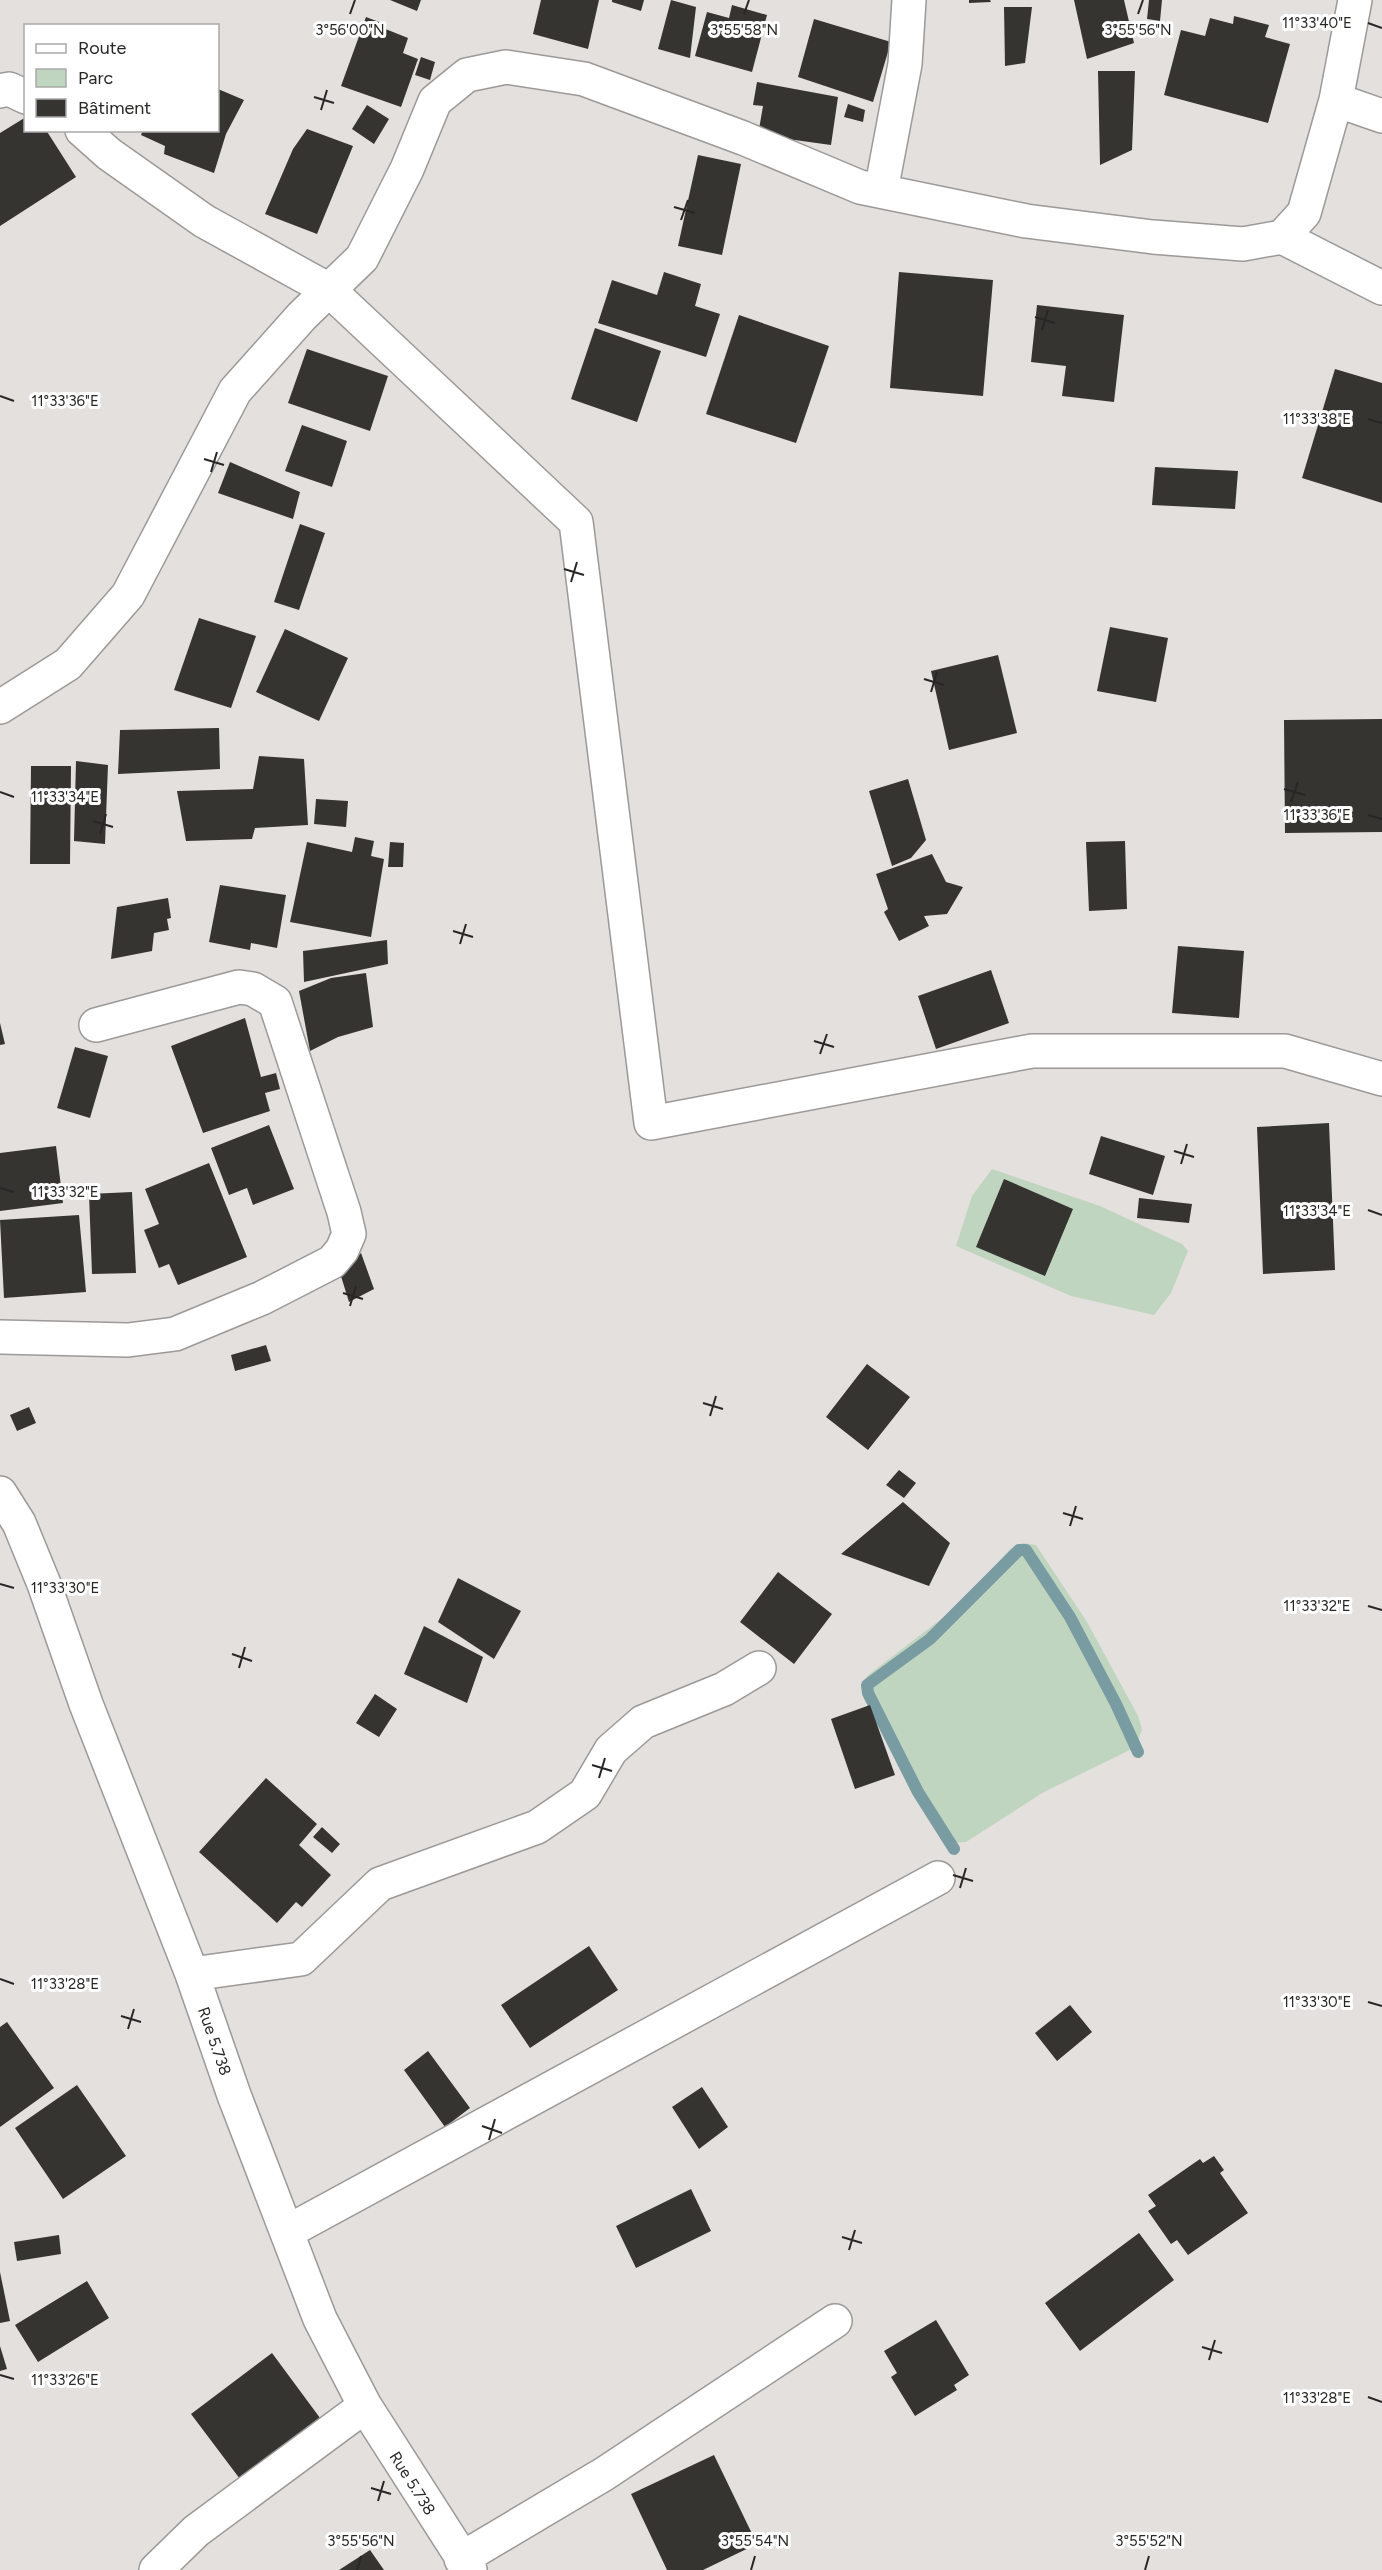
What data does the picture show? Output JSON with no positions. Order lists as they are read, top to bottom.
{
  "streets": {
    "street": ["Rue 5.738"]
  },
  "legend": ["Route", "Parc", "Bâtiment"],
  "coordinates": [
    "11°33'40\"E",
    "3°56'00\"N",
    "3°55'58\"N",
    "3°55'56\"N",
    "11°33'36\"E",
    "11°33'38\"E",
    "11°33'34\"E",
    "11°33'32\"E",
    "11°33'30\"E",
    "11°33'28\"E",
    "11°33'26\"E",
    "3°55'54\"N",
    "3°55'52\"N"
  ]
}
